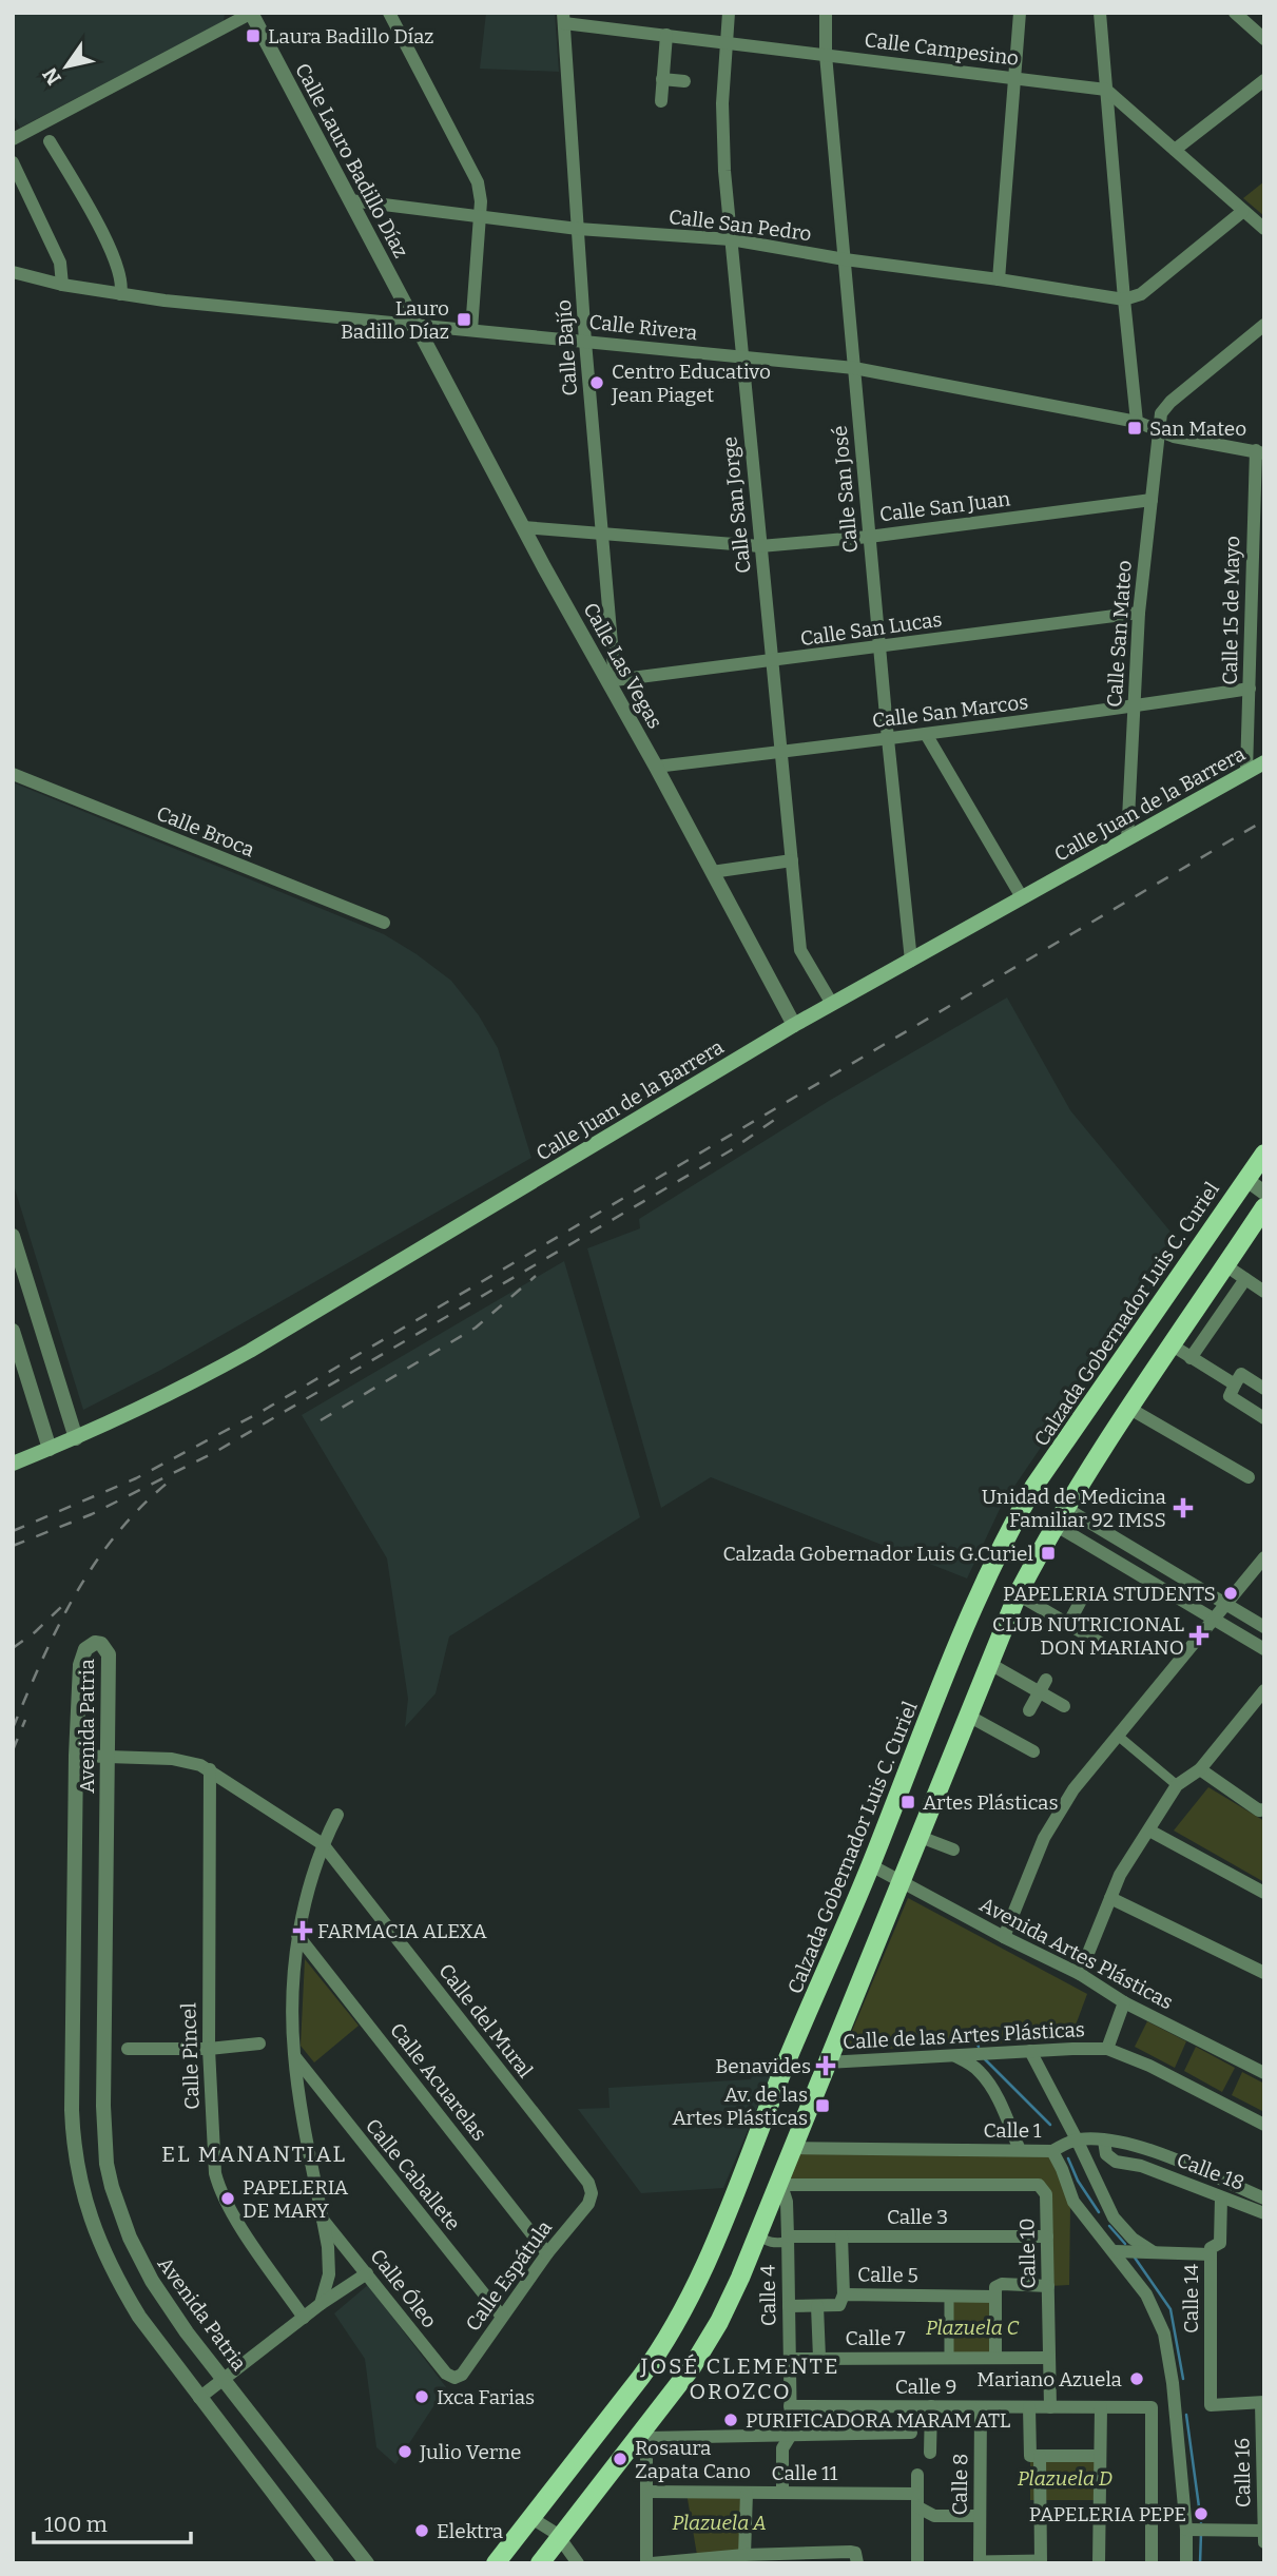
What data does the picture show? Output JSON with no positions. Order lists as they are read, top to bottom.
{
  "streets": {
    "main road": ["Calle Juan de la Barrera", "Calzada Gobernador Luis C. Curiel"],
    "street": [
      "Calle Campesino",
      "Calle Lauro Badillo Díaz",
      "Calle San Pedro",
      "Calle Rivera",
      "Calle Bajío",
      "Calle San José",
      "Calle San Jorge",
      "Calle San Juan",
      "Calle 15 de Mayo",
      "Calle San Lucas",
      "Calle San Mateo",
      "Calle Las Vegas",
      "Calle San Marcos",
      "Calle Broca",
      "Avenida Patria",
      "Avenida Artes Plásticas",
      "Calle del Mural",
      "Calle de las Artes Plásticas",
      "Calle Pincel",
      "Calle Acuarelas",
      "Calle 1",
      "Calle 18",
      "Calle Caballete",
      "Calle 3",
      "Calle 10",
      "Calle 5",
      "Calle Espátula",
      "Calle Óleo",
      "Calle 4",
      "Calle 14",
      "Calle 7",
      "Calle 9",
      "Calle 11",
      "Calle 16",
      "Calle 8"
    ]
  },
  "crossings": [
    ["Calle Campesino", "Calle Bajío"],
    ["Calle Campesino", "Calle San José"],
    ["Calle Campesino", "Calle San Jorge"],
    ["Calle Lauro Badillo Díaz", "Calle San Pedro"],
    ["Calle Lauro Badillo Díaz", "Calle Rivera"],
    ["Calle Lauro Badillo Díaz", "Calle Las Vegas"],
    ["Calle San Pedro", "Calle Bajío"],
    ["Calle San Pedro", "Calle San José"],
    ["Calle San Pedro", "Calle San Jorge"],
    ["Calle Rivera", "Calle Bajío"],
    ["Calle Rivera", "Calle San José"],
    ["Calle Rivera", "Calle San Jorge"],
    ["Calle Rivera", "Calle 15 de Mayo"],
    ["Calle Rivera", "Calle San Mateo"],
    ["Calle Rivera", "Calle Las Vegas"],
    ["Calle Bajío", "Calle San Juan"],
    ["Calle Bajío", "Calle San Lucas"],
    ["Calle Bajío", "Calle Las Vegas"],
    ["Calle San José", "Calle San Juan"],
    ["Calle San José", "Calle San Lucas"],
    ["Calle San José", "Calle San Marcos"],
    ["Calle San José", "Calle Juan de la Barrera"],
    ["Calle San Jorge", "Calle San Juan"],
    ["Calle San Jorge", "Calle San Lucas"],
    ["Calle San Jorge", "Calle San Marcos"],
    ["Calle San Jorge", "Calle Juan de la Barrera"],
    ["Calle San Juan", "Calle San Mateo"],
    ["Calle San Juan", "Calle Las Vegas"],
    ["Calle 15 de Mayo", "Calle San Marcos"],
    ["Calle 15 de Mayo", "Calle Juan de la Barrera"],
    ["Calle San Lucas", "Calle San Mateo"],
    ["Calle San Lucas", "Calle Las Vegas"],
    ["Calle San Mateo", "Calle San Marcos"],
    ["Calle San Mateo", "Calle Juan de la Barrera"],
    ["Calle Las Vegas", "Calle San Marcos"],
    ["Calle Las Vegas", "Calle Juan de la Barrera"],
    ["Calzada Gobernador Luis C. Curiel", "Avenida Artes Plásticas"],
    ["Avenida Patria", "Calle del Mural"],
    ["Calle del Mural", "Calle Pincel"],
    ["Calle del Mural", "Calle Espátula"],
    ["Calle Acuarelas", "Calle Espátula"],
    ["Calle 1", "Calle 18"],
    ["Calle 18", "Calle 14"],
    ["Calle Caballete", "Calle Espátula"],
    ["Calle 3", "Calle 10"],
    ["Calle 3", "Calle 4"],
    ["Calle 10", "Calle 5"],
    ["Calle 10", "Calle 4"],
    ["Calle 10", "Calle 7"],
    ["Calle 10", "Calle 9"],
    ["Calle 5", "Calle 4"],
    ["Calle Espátula", "Calle Óleo"],
    ["Calle 4", "Calle 7"],
    ["Calle 4", "Calle 9"],
    ["Calle 4", "Calle 11"],
    ["Calle 14", "Calle 16"],
    ["Calle 9", "Calle 8"],
    ["Calle 11", "Calle 8"]
  ],
  "districts": ["EL MANANTIAL", "JOSÉ CLEMENTE OROZCO"],
  "parks": ["Plazuela C", "Plazuela D", "Plazuela A"],
  "places": {
    "transit": [
      "Laura Badillo Díaz",
      "Lauro Badillo Díaz",
      "San Mateo",
      "Calzada Gobernador Luis G.Curiel",
      "Artes Plásticas",
      "Av. de las Artes Plásticas"
    ],
    "other": [
      "Centro Educativo Jean Piaget",
      "PAPELERIA STUDENTS",
      "PAPELERIA DE MARY",
      "Mariano Azuela",
      "Ixca Farias",
      "PURIFICADORA MARAM ATL",
      "Julio Verne",
      "Rosaura Zapata Cano",
      "PAPELERIA PEPE",
      "Elektra"
    ],
    "health": [
      "Unidad de Medicina Familiar 92 IMSS",
      "CLUB NUTRICIONAL DON MARIANO",
      "FARMACIA ALEXA",
      "Benavides"
    ]
  },
  "scale_bar": "100 m",
  "north": "bottom left"
}
